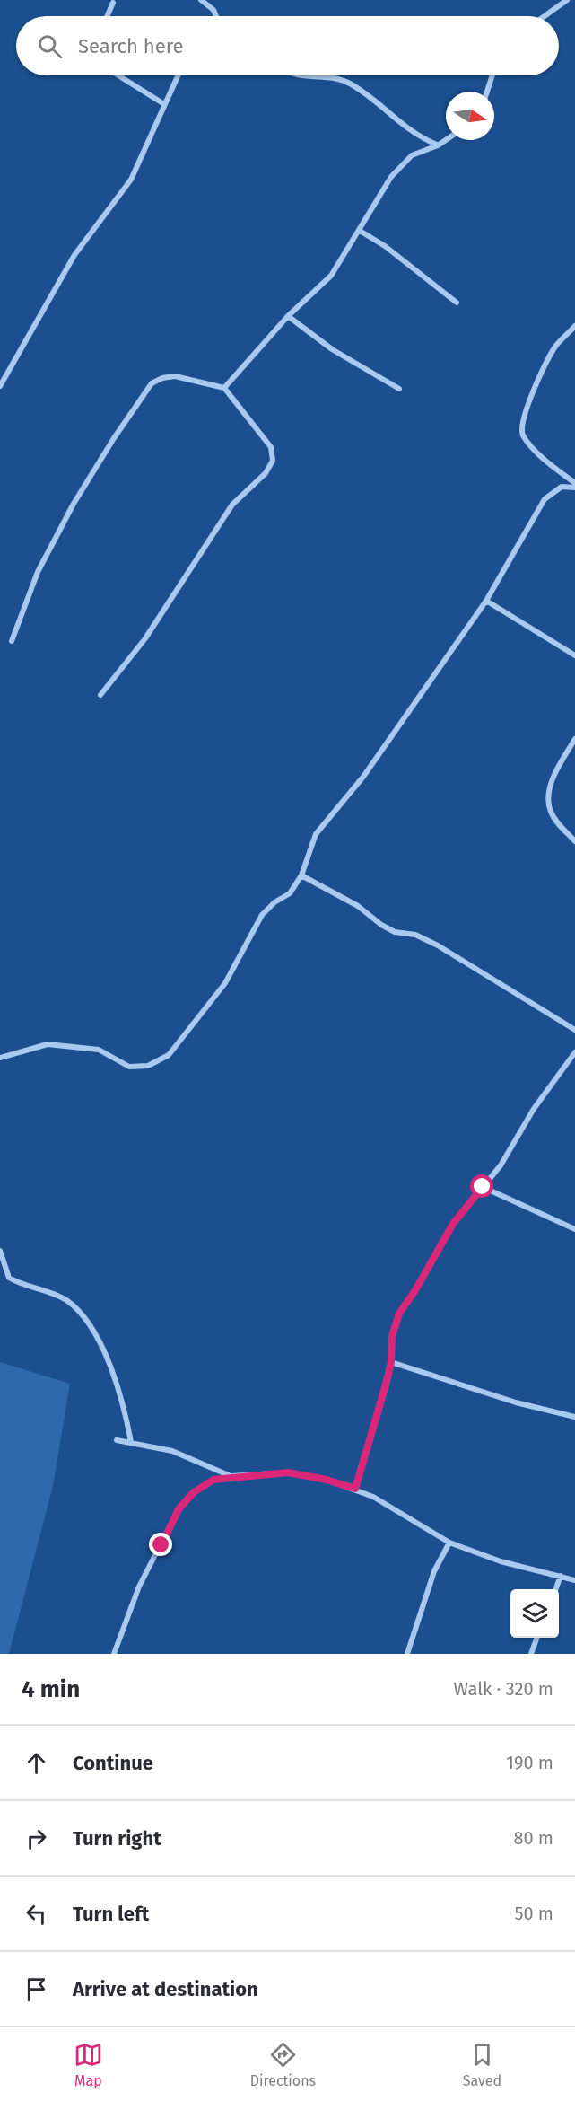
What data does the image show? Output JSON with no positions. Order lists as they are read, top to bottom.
{
  "north": "right",
  "page": {
    "search": "Search here",
    "heading": ["4 min", "Walk · 320 m"],
    "list": [
      ["Continue", "190 m"],
      ["Turn right", "80 m"],
      ["Turn left", "50 m"],
      "Arrive at destination"
    ],
    "nav": ["Map", "Directions", "Saved"]
  }
}
